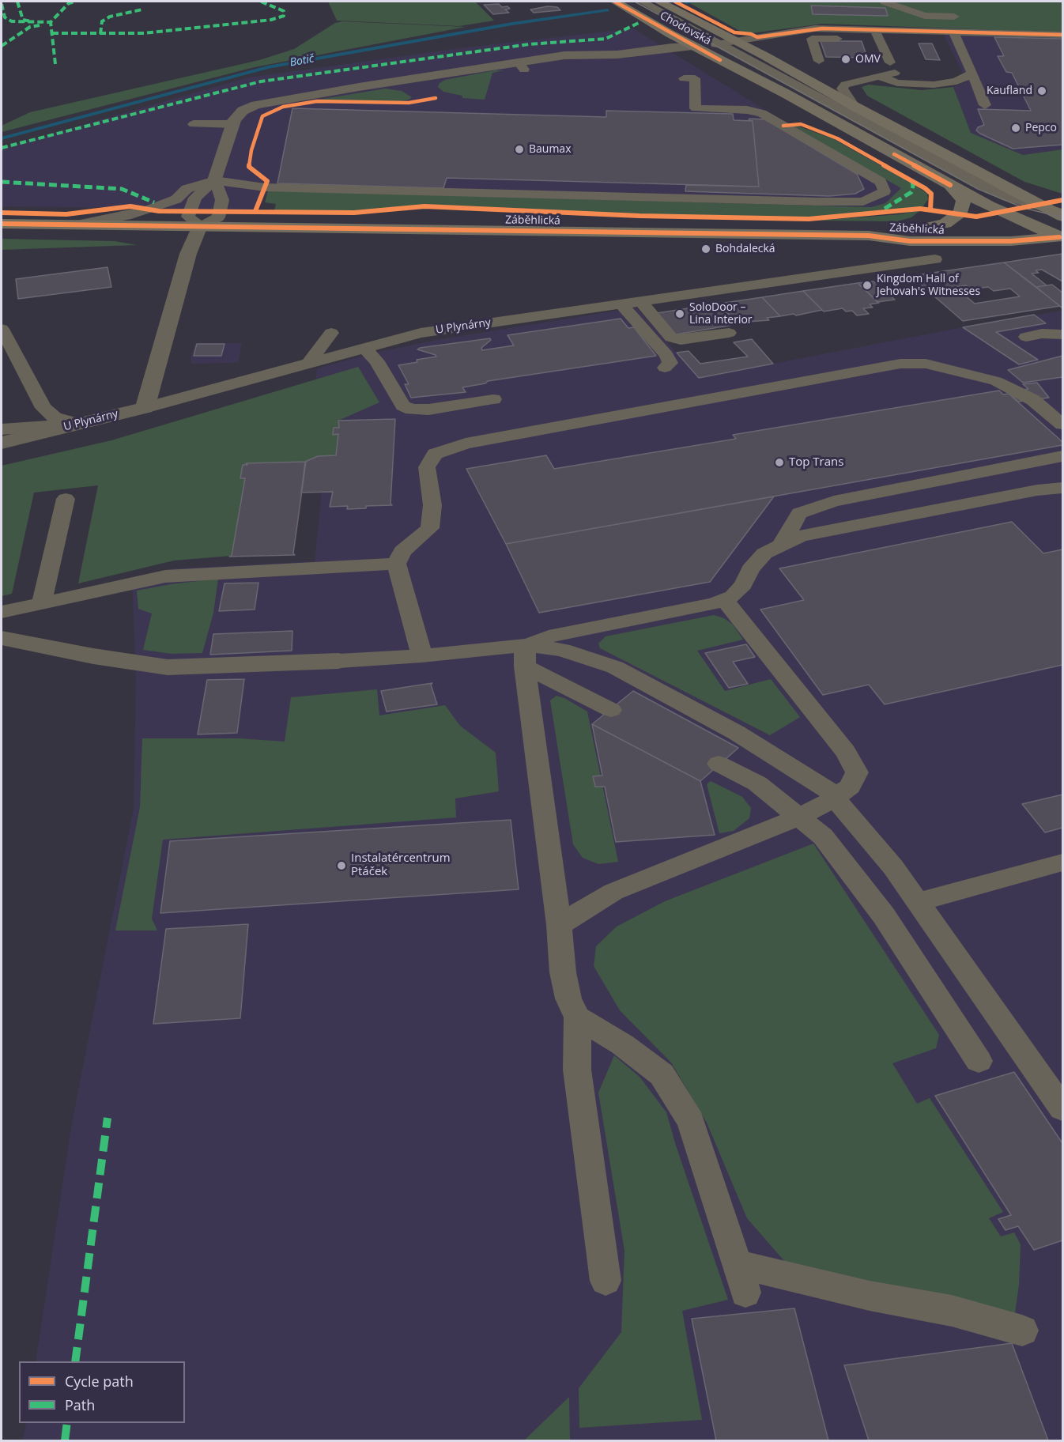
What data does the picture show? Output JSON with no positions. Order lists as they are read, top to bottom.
{
  "streets": {
    "main road": ["Chodovská", "Záběhlická"],
    "street": ["U Plynárny"]
  },
  "crossings": [
    ["Chodovská", "Záběhlická"]
  ],
  "water": ["Botič"],
  "places": [
    "OMV",
    "Kaufland",
    "Pepco",
    "Baumax",
    "Bohdalecká",
    "Kingdom Hall of Jehovah's Witnesses",
    "SoloDoor – Lina Interior",
    "Top Trans",
    "Instalatércentrum Ptáček"
  ],
  "legend": ["Cycle path", "Path"]
}
